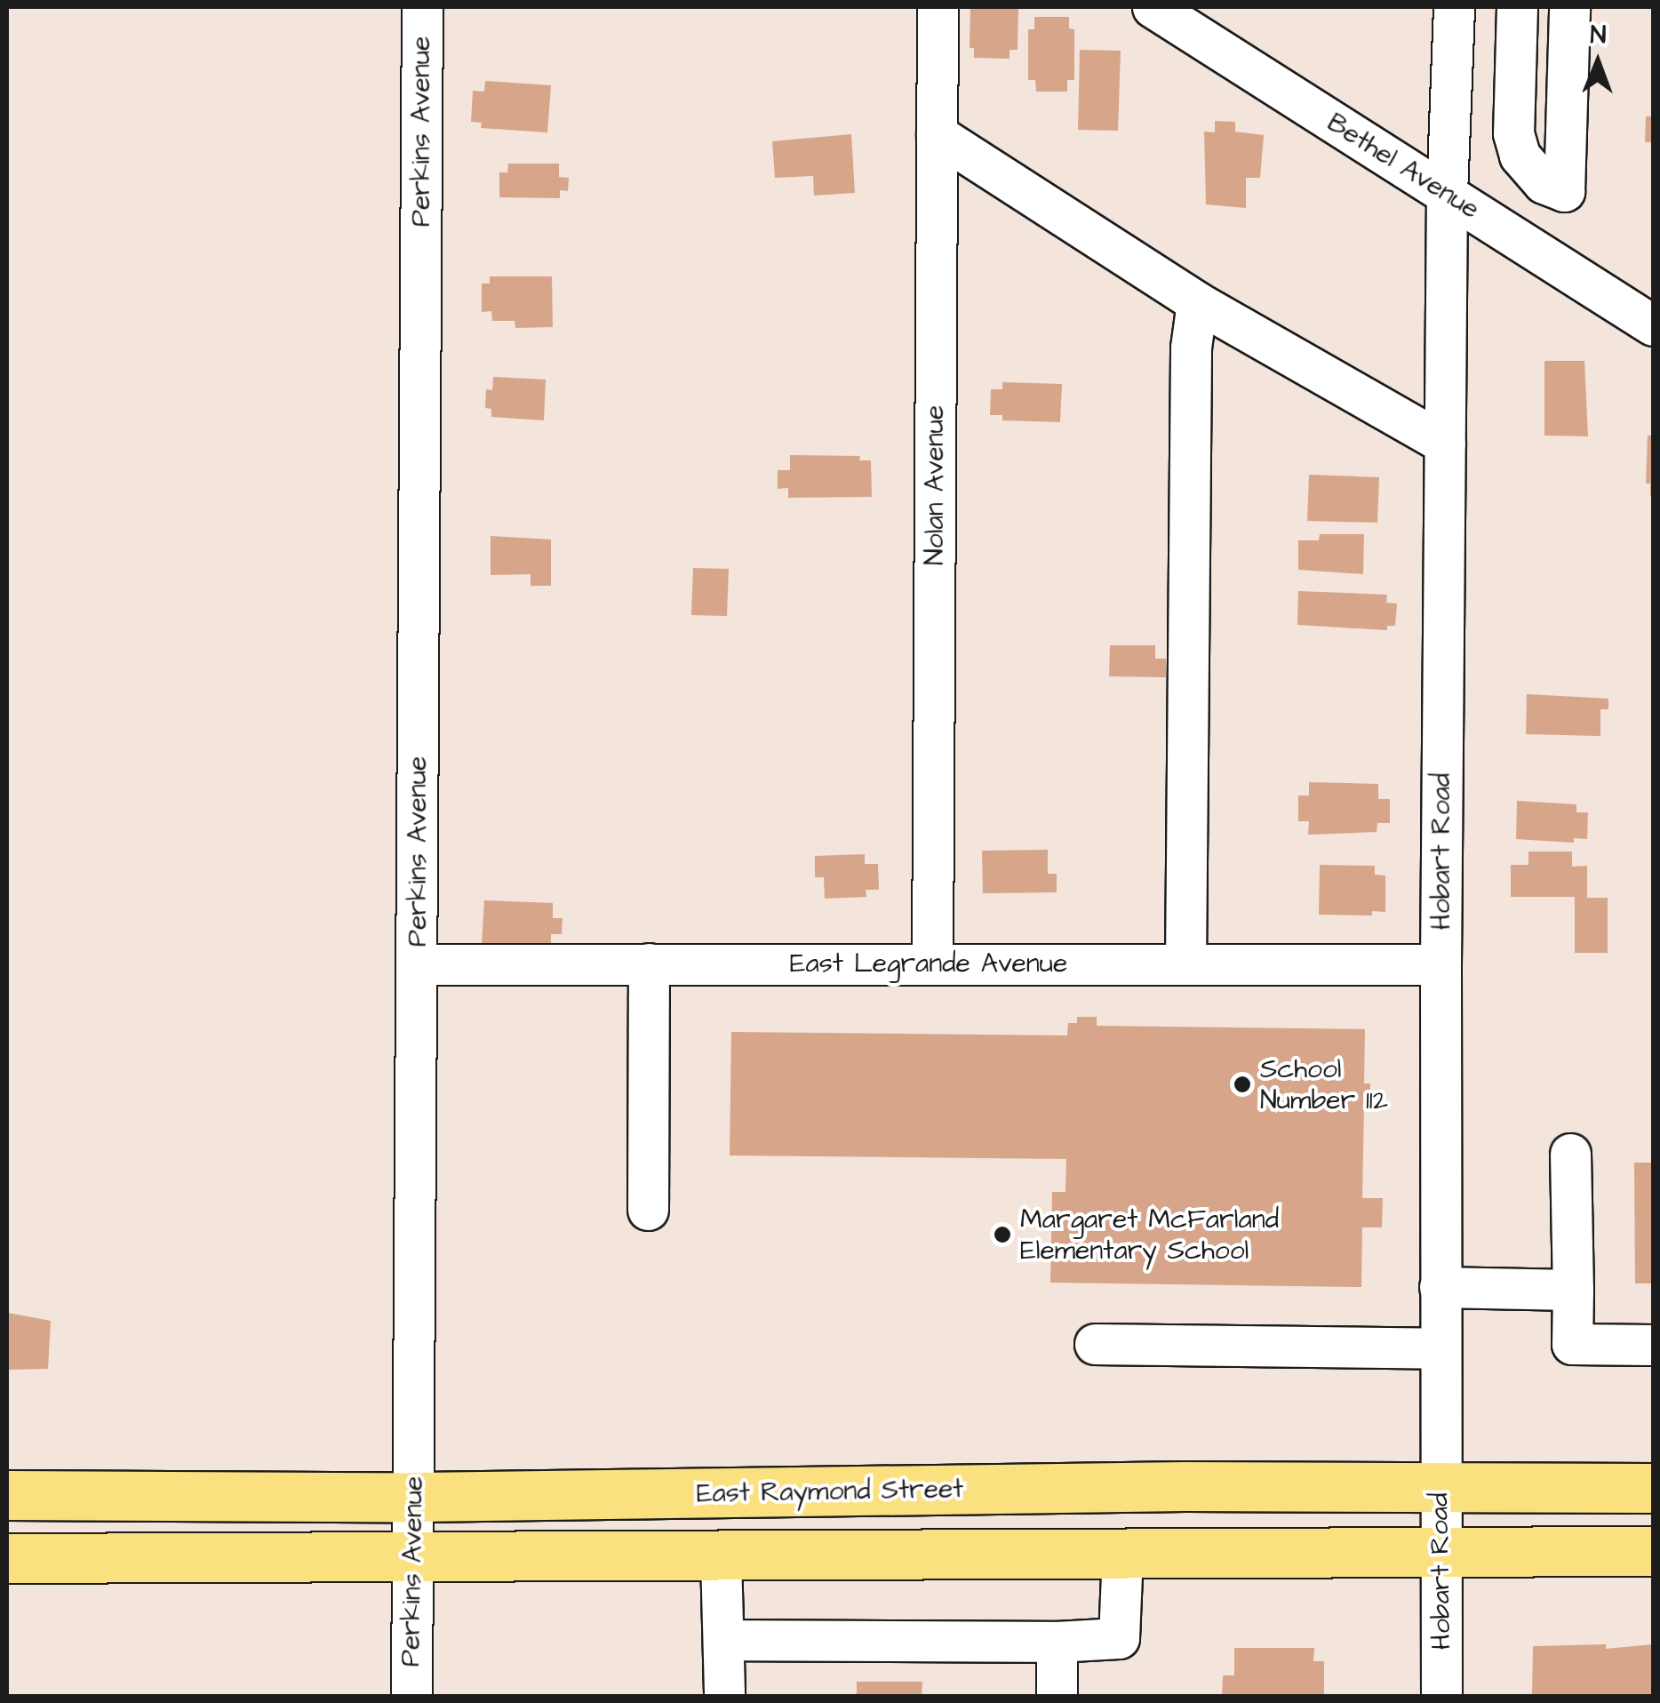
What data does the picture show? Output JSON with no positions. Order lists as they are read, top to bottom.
{
  "streets": {
    "main road": ["East Raymond Street"],
    "street": [
      "Perkins Avenue",
      "Bethel Avenue",
      "Nolan Avenue",
      "Hobart Road",
      "East Legrande Avenue"
    ]
  },
  "crossings": [
    ["Perkins Avenue", "East Legrande Avenue"],
    ["Perkins Avenue", "East Raymond Street"],
    ["Bethel Avenue", "Hobart Road"],
    ["Nolan Avenue", "East Legrande Avenue"],
    ["Hobart Road", "East Legrande Avenue"],
    ["Hobart Road", "East Raymond Street"]
  ],
  "places": ["School Number 112", "Margaret McFarland Elementary School"],
  "north": "top"
}
